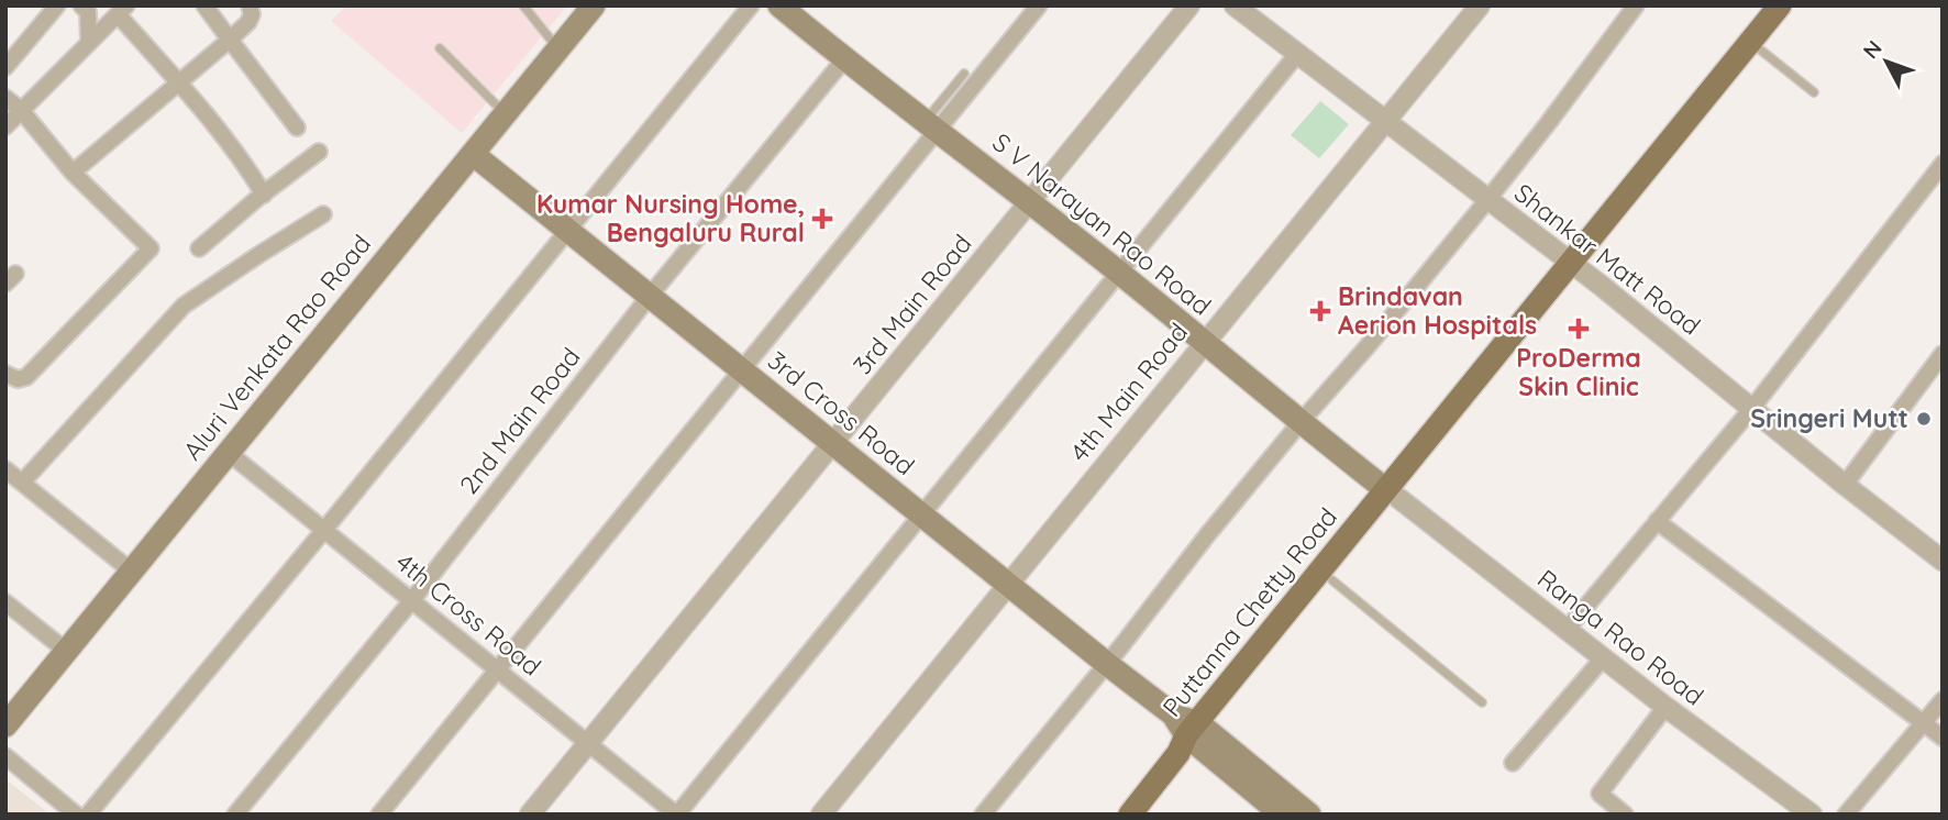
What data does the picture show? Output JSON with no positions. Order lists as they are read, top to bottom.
{
  "streets": {
    "main road": [
      "S V Narayan Rao Road",
      "Aluri Venkata Rao Road",
      "3rd Cross Road",
      "Puttanna Chetty Road"
    ],
    "street": [
      "Shankar Matt Road",
      "3rd Main Road",
      "4th Main Road",
      "2nd Main Road",
      "4th Cross Road",
      "Ranga Rao Road"
    ]
  },
  "crossings": [
    ["S V Narayan Rao Road", "3rd Main Road"],
    ["S V Narayan Rao Road", "4th Main Road"],
    ["S V Narayan Rao Road", "2nd Main Road"],
    ["S V Narayan Rao Road", "Puttanna Chetty Road"],
    ["S V Narayan Rao Road", "Ranga Rao Road"],
    ["Shankar Matt Road", "4th Main Road"],
    ["Shankar Matt Road", "Puttanna Chetty Road"],
    ["3rd Main Road", "3rd Cross Road"],
    ["3rd Main Road", "4th Cross Road"],
    ["Aluri Venkata Rao Road", "3rd Cross Road"],
    ["Aluri Venkata Rao Road", "4th Cross Road"],
    ["4th Main Road", "3rd Cross Road"],
    ["3rd Cross Road", "2nd Main Road"],
    ["3rd Cross Road", "Puttanna Chetty Road"],
    ["2nd Main Road", "4th Cross Road"],
    ["Puttanna Chetty Road", "Ranga Rao Road"]
  ],
  "places": {
    "health": ["Kumar Nursing Home, Bengaluru Rural", "Brindavan Aerion Hospitals", "ProDerma Skin Clinic"],
    "other": ["Sringeri Mutt"]
  },
  "north": "top left"
}
